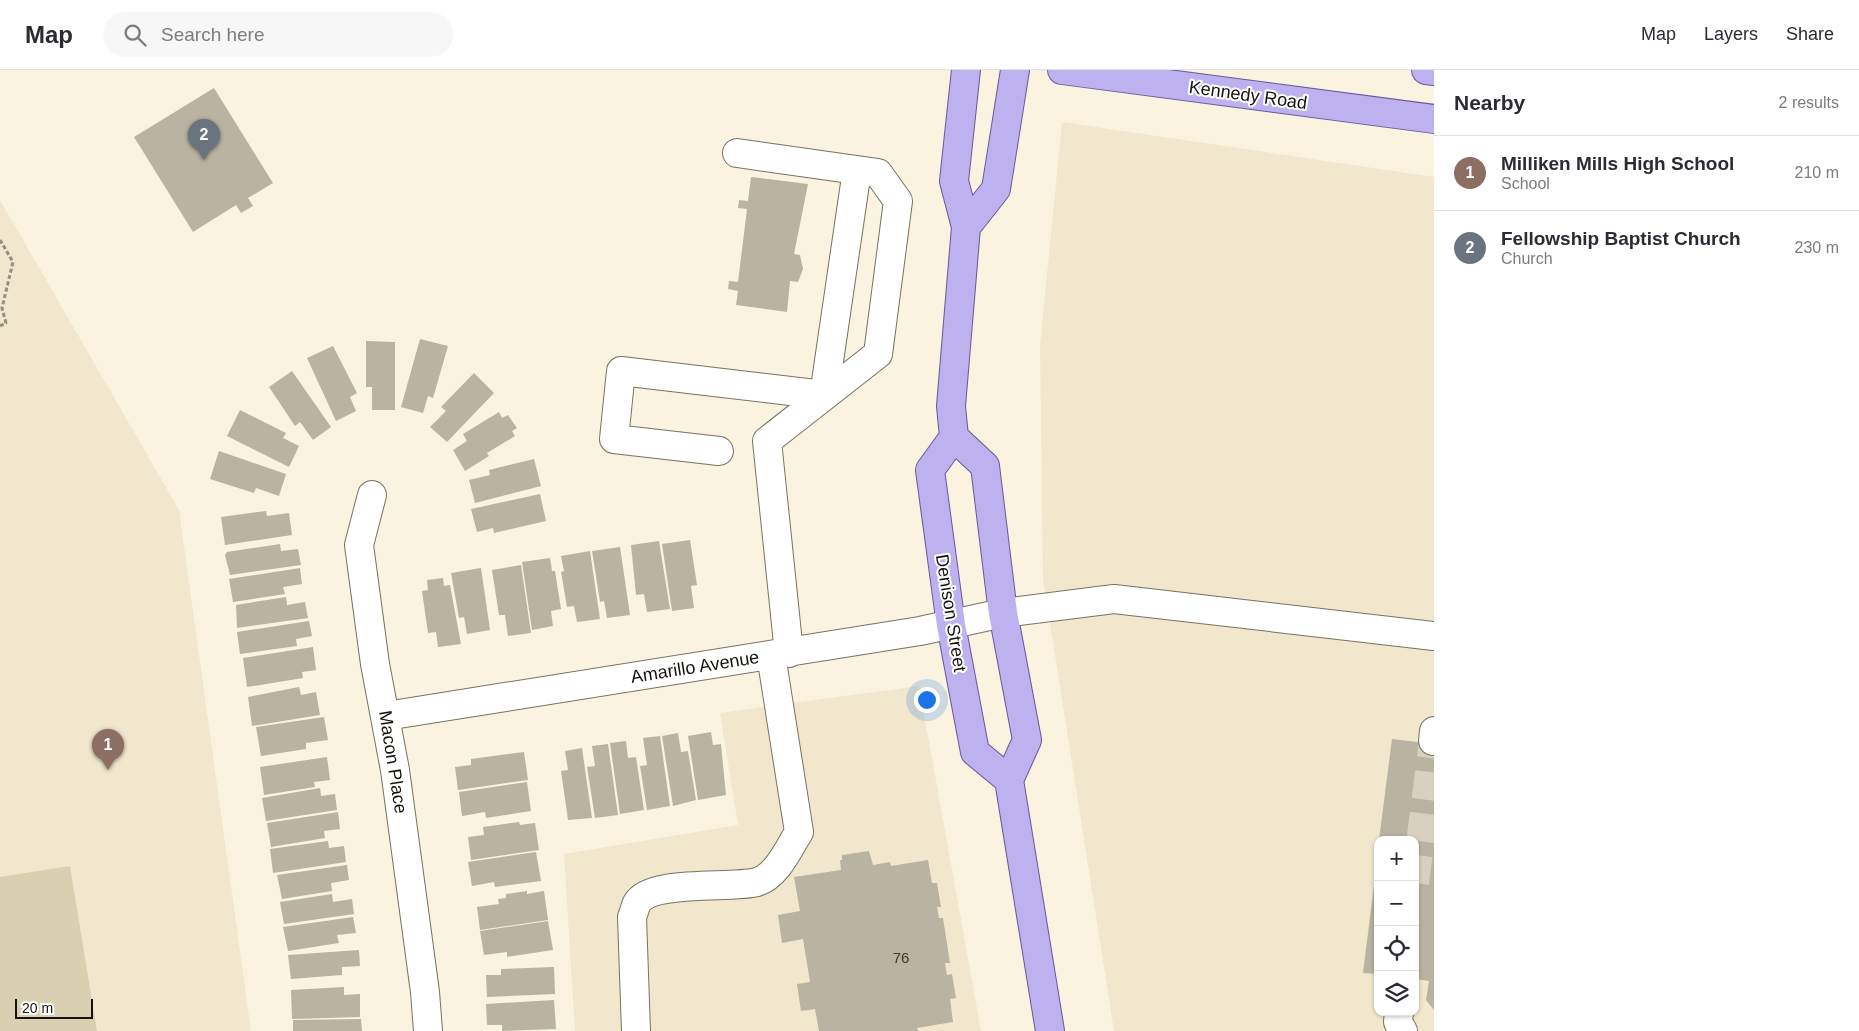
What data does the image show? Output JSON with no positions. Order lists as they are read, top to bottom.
{
  "streets": {
    "main road": ["Kennedy Road", "Denison Street"],
    "street": ["Amarillo Avenue", "Macon Place"]
  },
  "crossings": [
    ["Denison Street", "Amarillo Avenue"],
    ["Amarillo Avenue", "Macon Place"]
  ],
  "house_numbers": ["76"],
  "scale_bar": "20 m",
  "page": {
    "header": "Map",
    "search": "Search here",
    "nav": ["Map", "Layers", "Share"],
    "heading": ["Nearby", "2 results"],
    "pins": ["2", "1"],
    "list": [
      {
        "mark": "1",
        "name": "Milliken Mills High School",
        "note": "School",
        "value": "210 m"
      },
      {
        "mark": "2",
        "name": "Fellowship Baptist Church",
        "note": "Church",
        "value": "230 m"
      }
    ],
    "map_buttons": ["+", "−"],
    "scale": "20 m"
  }
}
